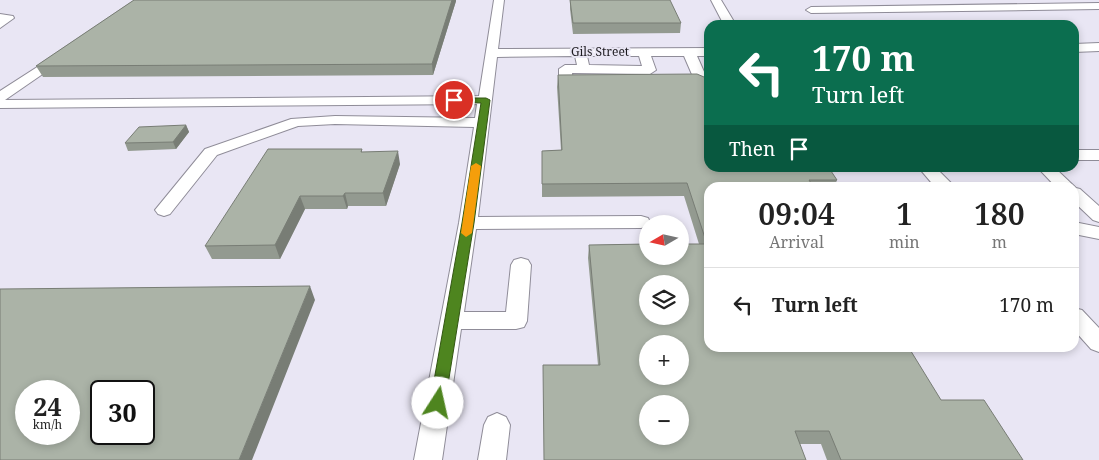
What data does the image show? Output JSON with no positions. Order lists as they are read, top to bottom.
{
  "streets": {
    "street": ["Gils Street"]
  },
  "north": "left",
  "page": {
    "turn": ["170 m", "Turn left"],
    "then": "Then",
    "eta": [
      "09:04",
      "Arrival",
      "1",
      "min",
      "180",
      "m"
    ],
    "map_buttons": ["+", "−"],
    "list": [
      {
        "name": "Turn left",
        "value": "170 m"
      }
    ],
    "speed": "24 km/h",
    "limit": "30"
  }
}
